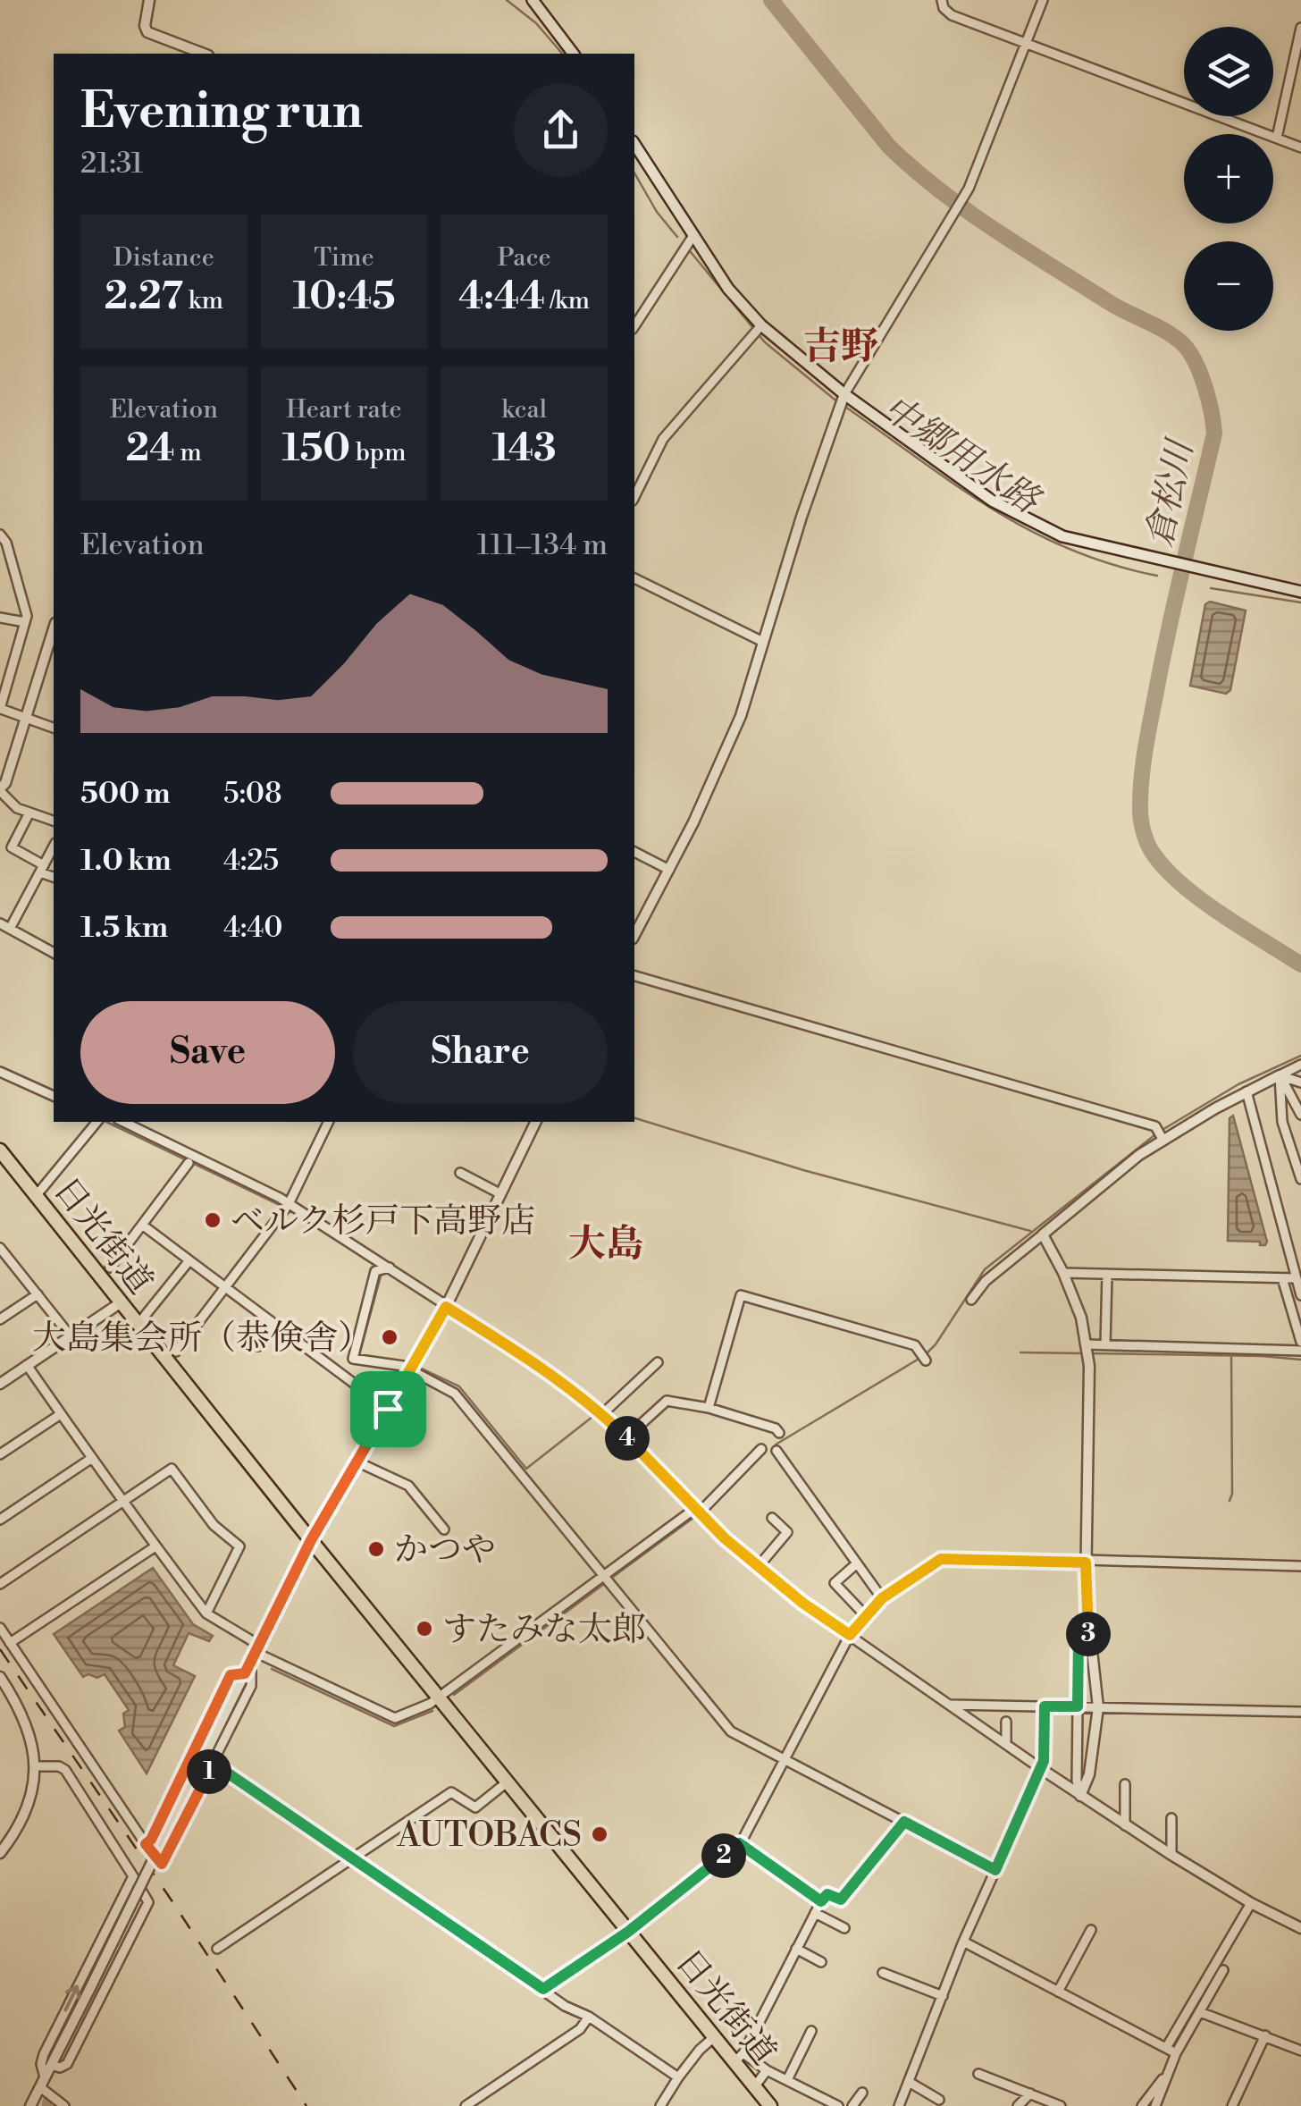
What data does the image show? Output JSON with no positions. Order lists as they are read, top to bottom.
{
  "streets": {
    "highway": ["日光街道"]
  },
  "districts": ["吉野", "大島"],
  "water": ["中郷用水路", "倉松川"],
  "places": [
    "ベルク杉戸下高野店",
    "大島集会所（恭倹舎）",
    "かつや",
    "すたみな太郎",
    "AUTOBACS"
  ],
  "page": {
    "map_buttons": ["+", "−"],
    "heading": ["Evening run", "21:31"],
    "stats": [
      ["Distance", "2.27 km"],
      ["Time", "10:45"],
      ["Pace", "4:44 /km"],
      ["Elevation", "24 m"],
      ["Heart rate", "150 bpm"],
      ["kcal", "143"]
    ],
    "chart": ["Elevation", "111–134 m"],
    "list": [
      {
        "name": "500 m",
        "note": "5:08"
      },
      {
        "name": "1.0 km",
        "note": "4:25"
      },
      {
        "name": "1.5 km",
        "note": "4:40"
      }
    ],
    "buttons": ["Save", "Share"],
    "pins": [
      "4",
      "3",
      "1",
      "2"
    ]
  }
}
